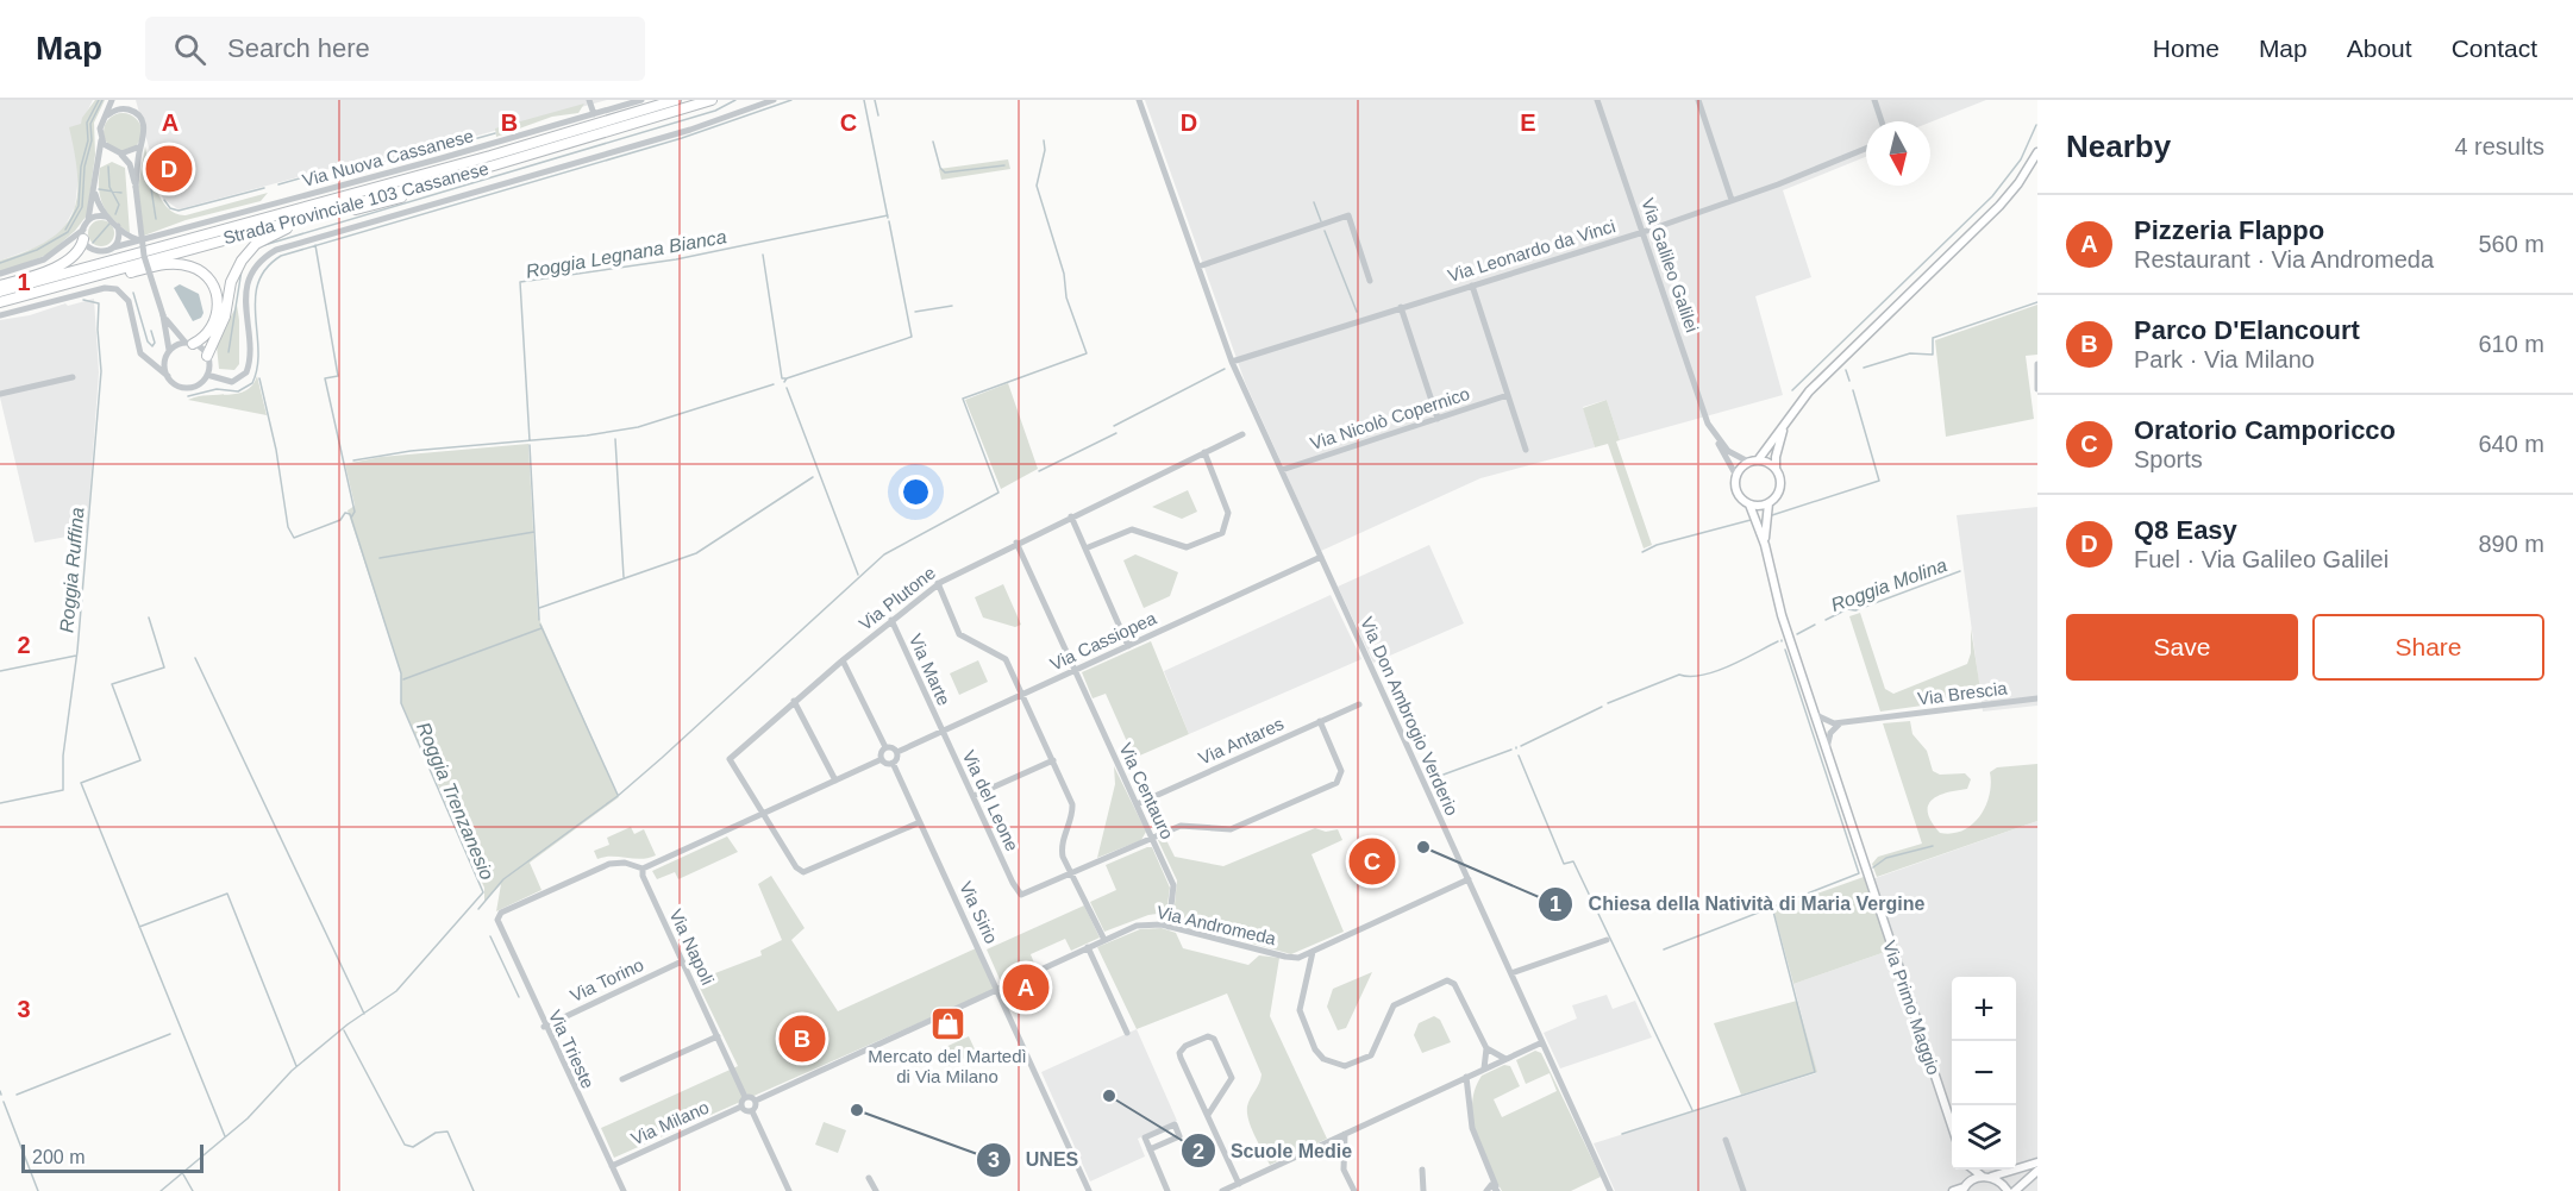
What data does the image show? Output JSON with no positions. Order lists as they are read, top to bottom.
{
  "streets": {
    "highway": ["Strada Provinciale 103 Cassanese"],
    "main road": ["Via Primo Maggio"],
    "street": [
      "Via Nuova Cassanese",
      "Via Leonardo da Vinci",
      "Via Galileo Galilei",
      "Via Nicolò Copernico",
      "Via Plutone",
      "Via Cassiopea",
      "Via Marte",
      "Via Brescia",
      "Via Don Ambrogio Verderio",
      "Via Antares",
      "Via Centauro",
      "Via del Leone",
      "Via Sirio",
      "Via Andromeda",
      "Via Napoli",
      "Via Torino",
      "Via Trieste",
      "Via Milano"
    ]
  },
  "crossings": [
    ["Via Leonardo da Vinci", "Via Galileo Galilei"],
    ["Via Leonardo da Vinci", "Via Don Ambrogio Verderio"],
    ["Via Nicolò Copernico", "Via Don Ambrogio Verderio"],
    ["Via Plutone", "Via Marte"],
    ["Via Plutone", "Via Centauro"],
    ["Via Cassiopea", "Via Marte"],
    ["Via Cassiopea", "Via Don Ambrogio Verderio"],
    ["Via Cassiopea", "Via Centauro"],
    ["Via Cassiopea", "Via del Leone"],
    ["Via Cassiopea", "Via Sirio"],
    ["Via Marte", "Via del Leone"],
    ["Via Don Ambrogio Verderio", "Via Andromeda"],
    ["Via Antares", "Via Centauro"],
    ["Via Centauro", "Via Andromeda"],
    ["Via Sirio", "Via Andromeda"],
    ["Via Napoli", "Via Torino"],
    ["Via Napoli", "Via Trieste"],
    ["Via Napoli", "Via Milano"],
    ["Via Torino", "Via Trieste"],
    ["Via Trieste", "Via Milano"]
  ],
  "water": [
    "Roggia Legnana Bianca",
    "Roggia Ruffina",
    "Roggia Molina",
    "Roggia Trenzanesio"
  ],
  "places": {
    "other": ["Chiesa della Natività di Maria Vergine", "Scuole Medie", "UNES"],
    "shop": ["Mercato del Martedì di Via Milano"]
  },
  "scale_bar": "200 m",
  "north": "bottom",
  "page": {
    "header": "Map",
    "search": "Search here",
    "nav": [
      "Home",
      "Map",
      "About",
      "Contact"
    ],
    "heading": ["Nearby", "4 results"],
    "pins": [
      "D",
      "C",
      "A",
      "B"
    ],
    "list": [
      {
        "mark": "A",
        "name": "Pizzeria Flappo",
        "note": "Restaurant · Via Andromeda",
        "value": "560 m"
      },
      {
        "mark": "B",
        "name": "Parco D'Elancourt",
        "note": "Park · Via Milano",
        "value": "610 m"
      },
      {
        "mark": "C",
        "name": "Oratorio Camporicco",
        "note": "Sports",
        "value": "640 m"
      },
      {
        "mark": "D",
        "name": "Q8 Easy",
        "note": "Fuel · Via Galileo Galilei",
        "value": "890 m"
      }
    ],
    "buttons": ["Save", "Share"],
    "map_buttons": ["+", "−"],
    "scale": "200 m"
  },
  "grid": {
    "columns": [
      "A",
      "B",
      "C",
      "D",
      "E"
    ],
    "rows": ["1", "2", "3"]
  }
}
